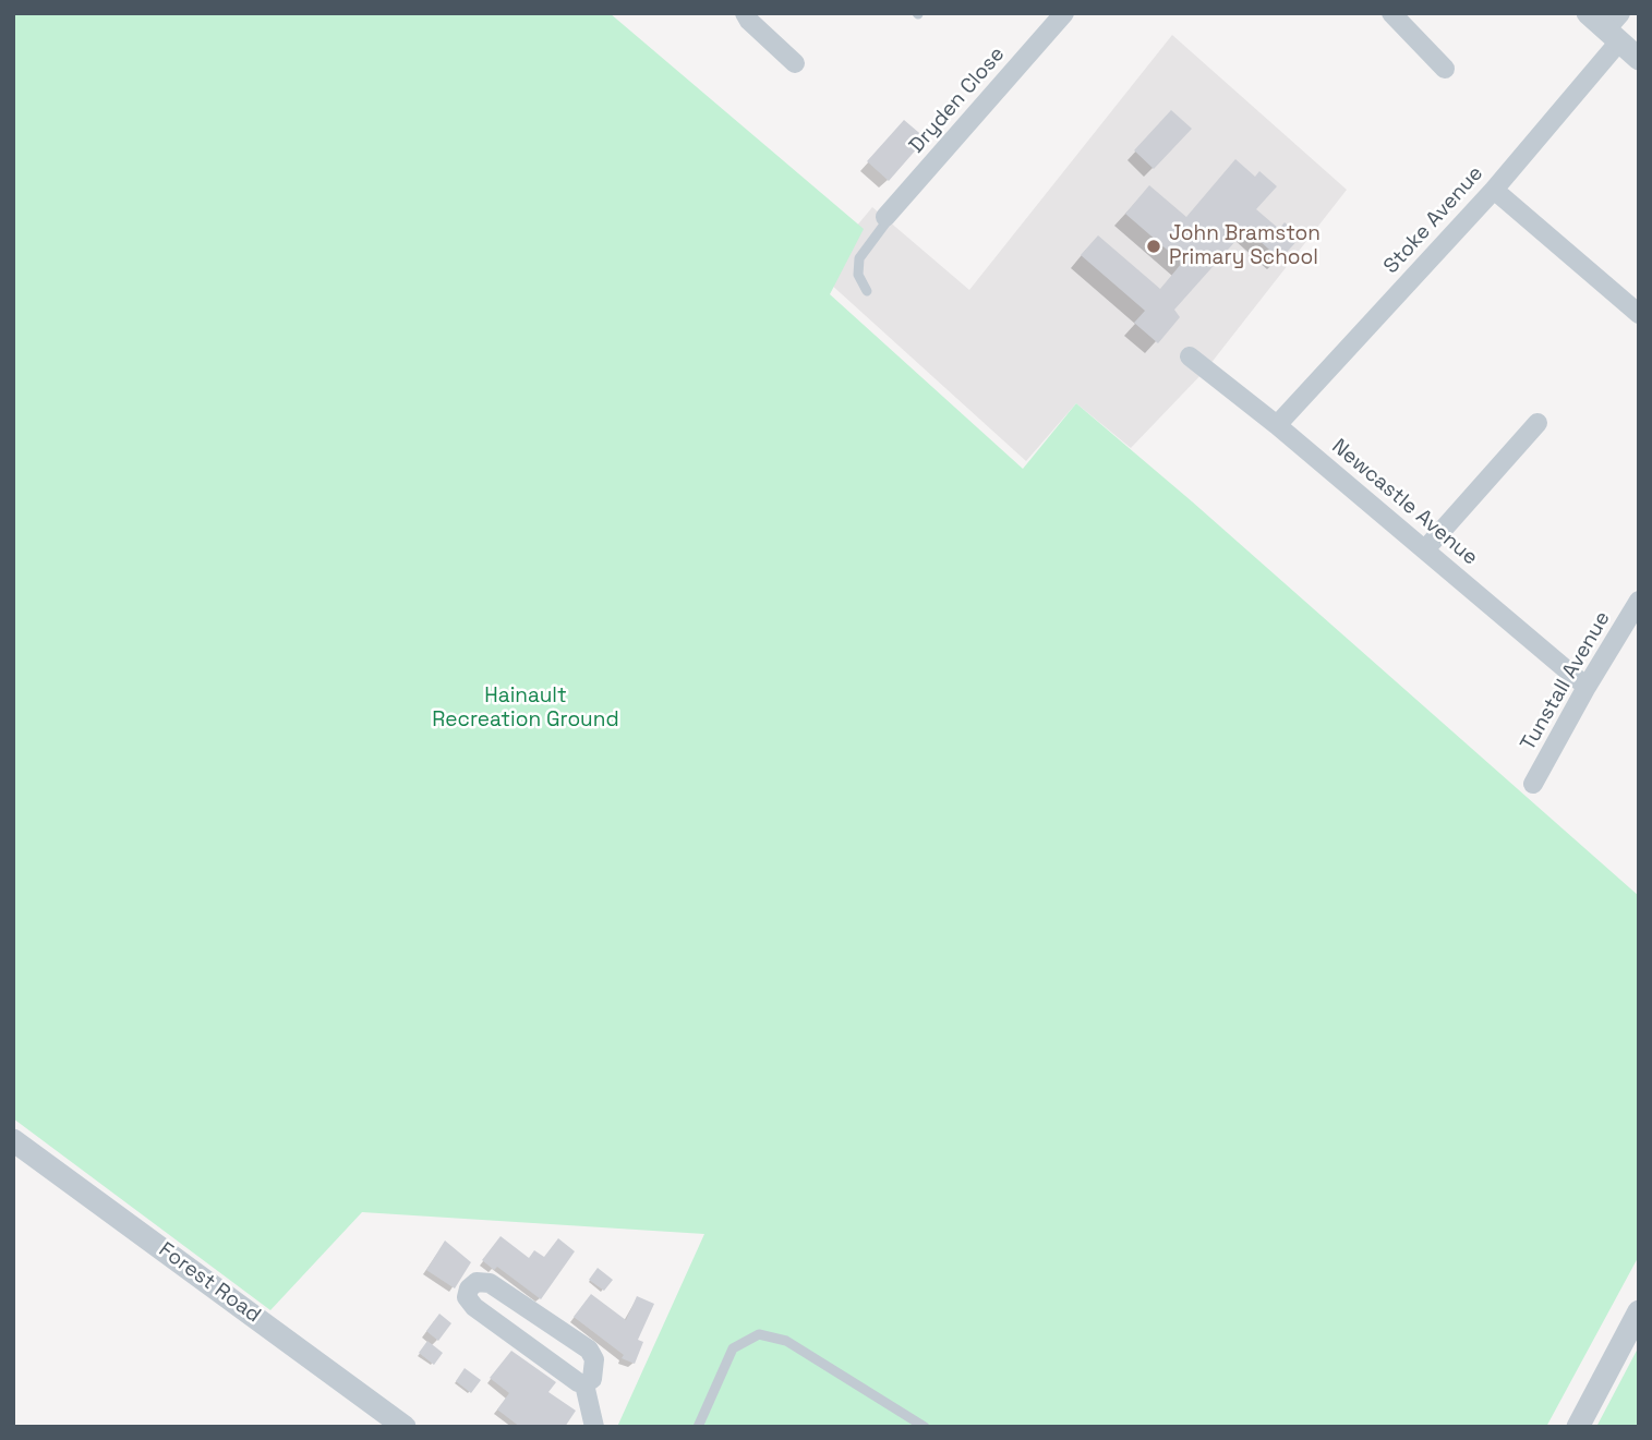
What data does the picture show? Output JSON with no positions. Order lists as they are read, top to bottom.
{
  "streets": {
    "street": [
      "Dryden Close",
      "Stoke Avenue",
      "Newcastle Avenue",
      "Tunstall Avenue",
      "Forest Road"
    ]
  },
  "crossings": [
    ["Stoke Avenue", "Newcastle Avenue"],
    ["Newcastle Avenue", "Tunstall Avenue"]
  ],
  "parks": ["Hainault Recreation Ground"],
  "places": ["John Bramston Primary School"]
}
